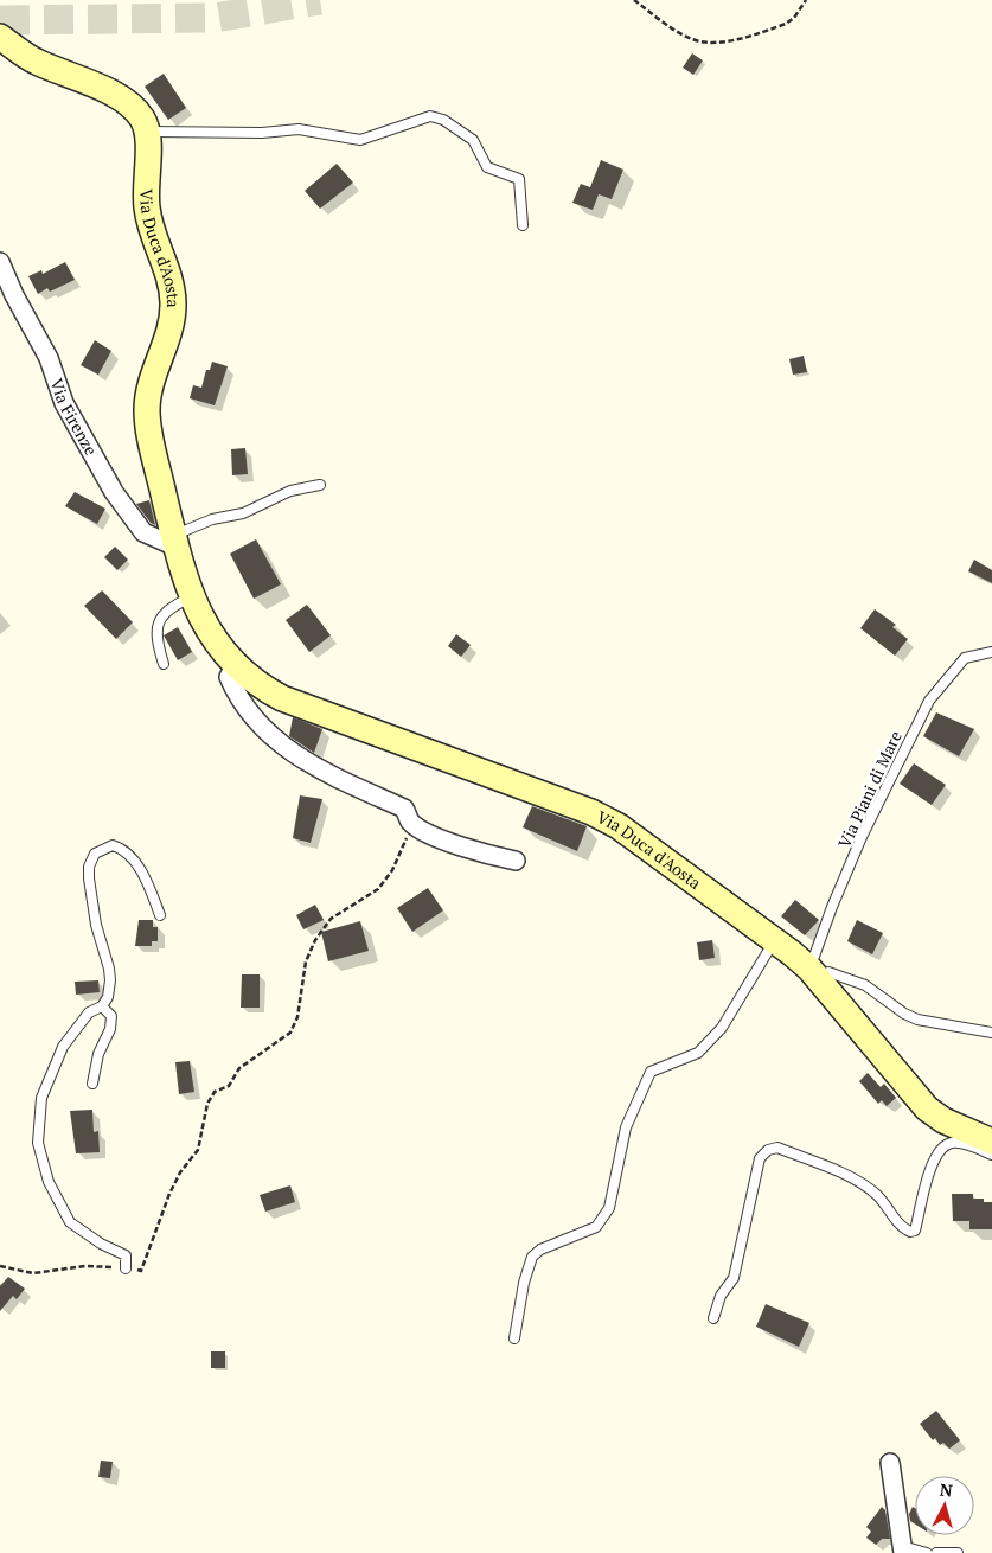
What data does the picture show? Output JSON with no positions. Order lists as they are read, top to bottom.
{
  "streets": {
    "main road": ["Via Duca d'Aosta"],
    "street": ["Via Firenze"],
    "lane": ["Via Piani di Mare"]
  },
  "crossings": [
    ["Via Duca d'Aosta", "Via Firenze"],
    ["Via Duca d'Aosta", "Via Piani di Mare"]
  ],
  "north": "top"
}
